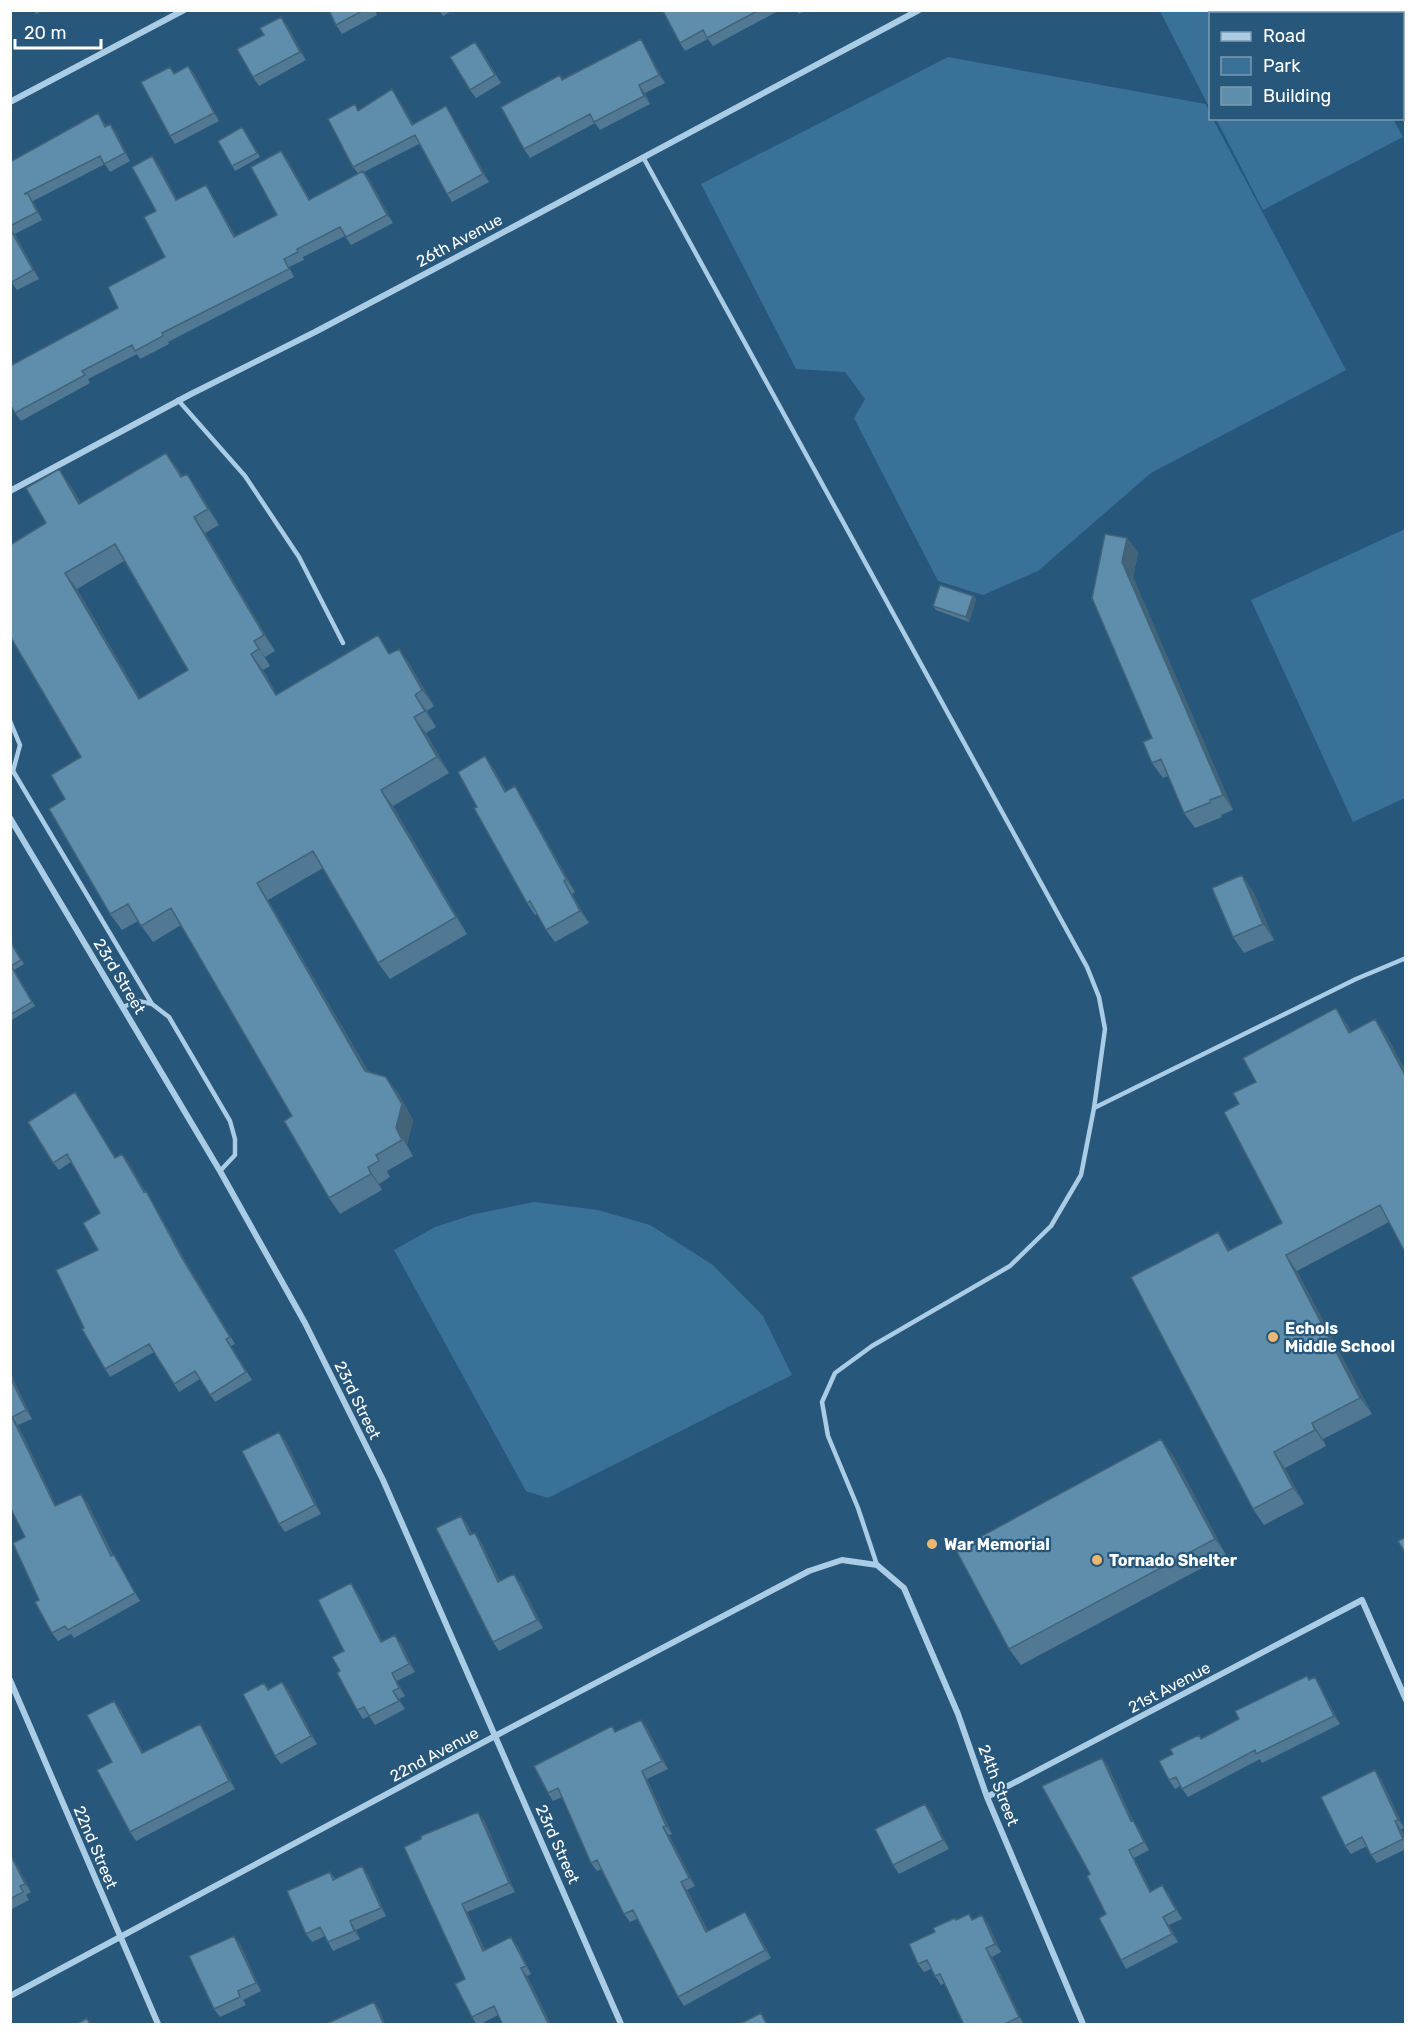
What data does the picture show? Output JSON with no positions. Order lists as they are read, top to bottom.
{
  "streets": {
    "street": [
      "26th Avenue",
      "23rd Street",
      "21st Avenue",
      "22nd Avenue",
      "24th Street",
      "22nd Street"
    ]
  },
  "crossings": [
    ["23rd Street", "22nd Avenue"],
    ["21st Avenue", "24th Street"],
    ["22nd Avenue", "24th Street"],
    ["22nd Avenue", "22nd Street"]
  ],
  "places": ["Echols Middle School", "War Memorial", "Tornado Shelter"],
  "legend": ["Road", "Park", "Building"],
  "scale_bar": "20 m"
}
